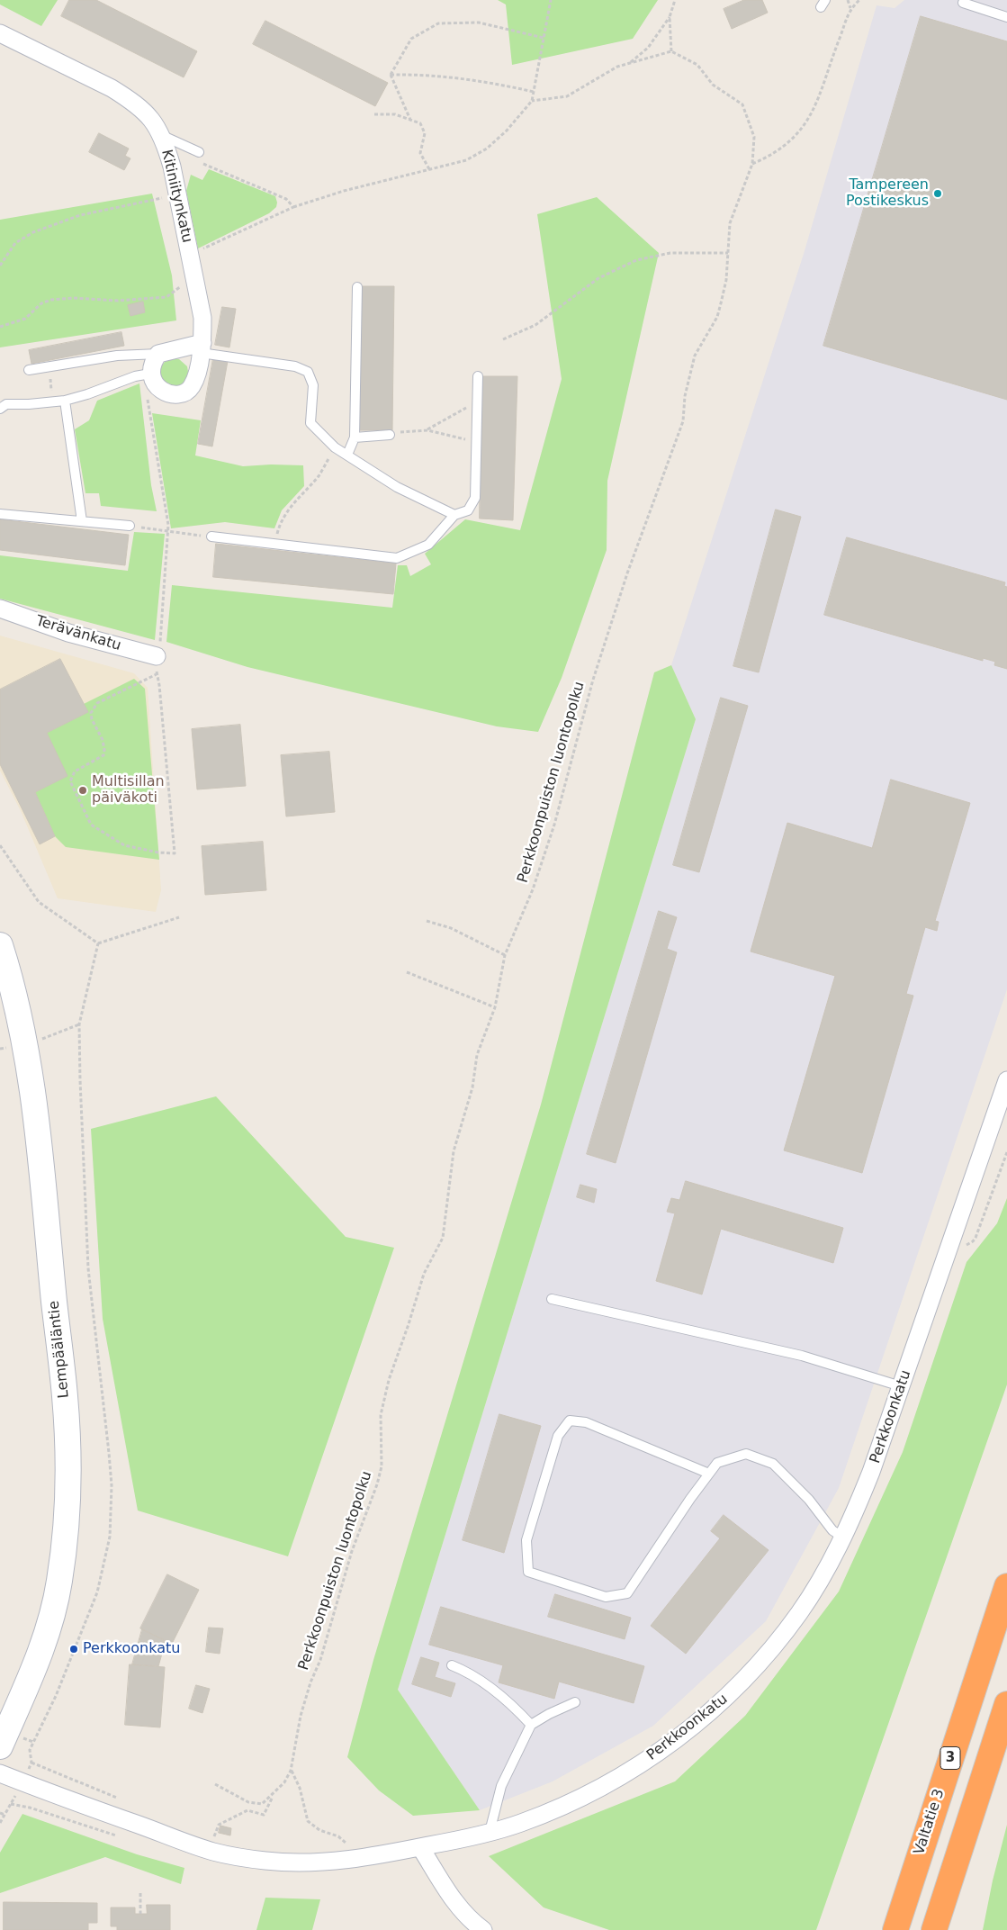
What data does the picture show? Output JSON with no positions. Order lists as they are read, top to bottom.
{
  "streets": {
    "highway": ["3", "Valtatie 3"],
    "main road": ["Lempääläntie"],
    "street": ["Kitiniitynkatu", "Terävänkatu", "Perkkoonkatu"],
    "path": ["Perkkoonpuiston luontopolku"]
  },
  "places": ["Tampereen Postikeskus", "Multisillan päiväkoti", "Perkkoonkatu"]
}
